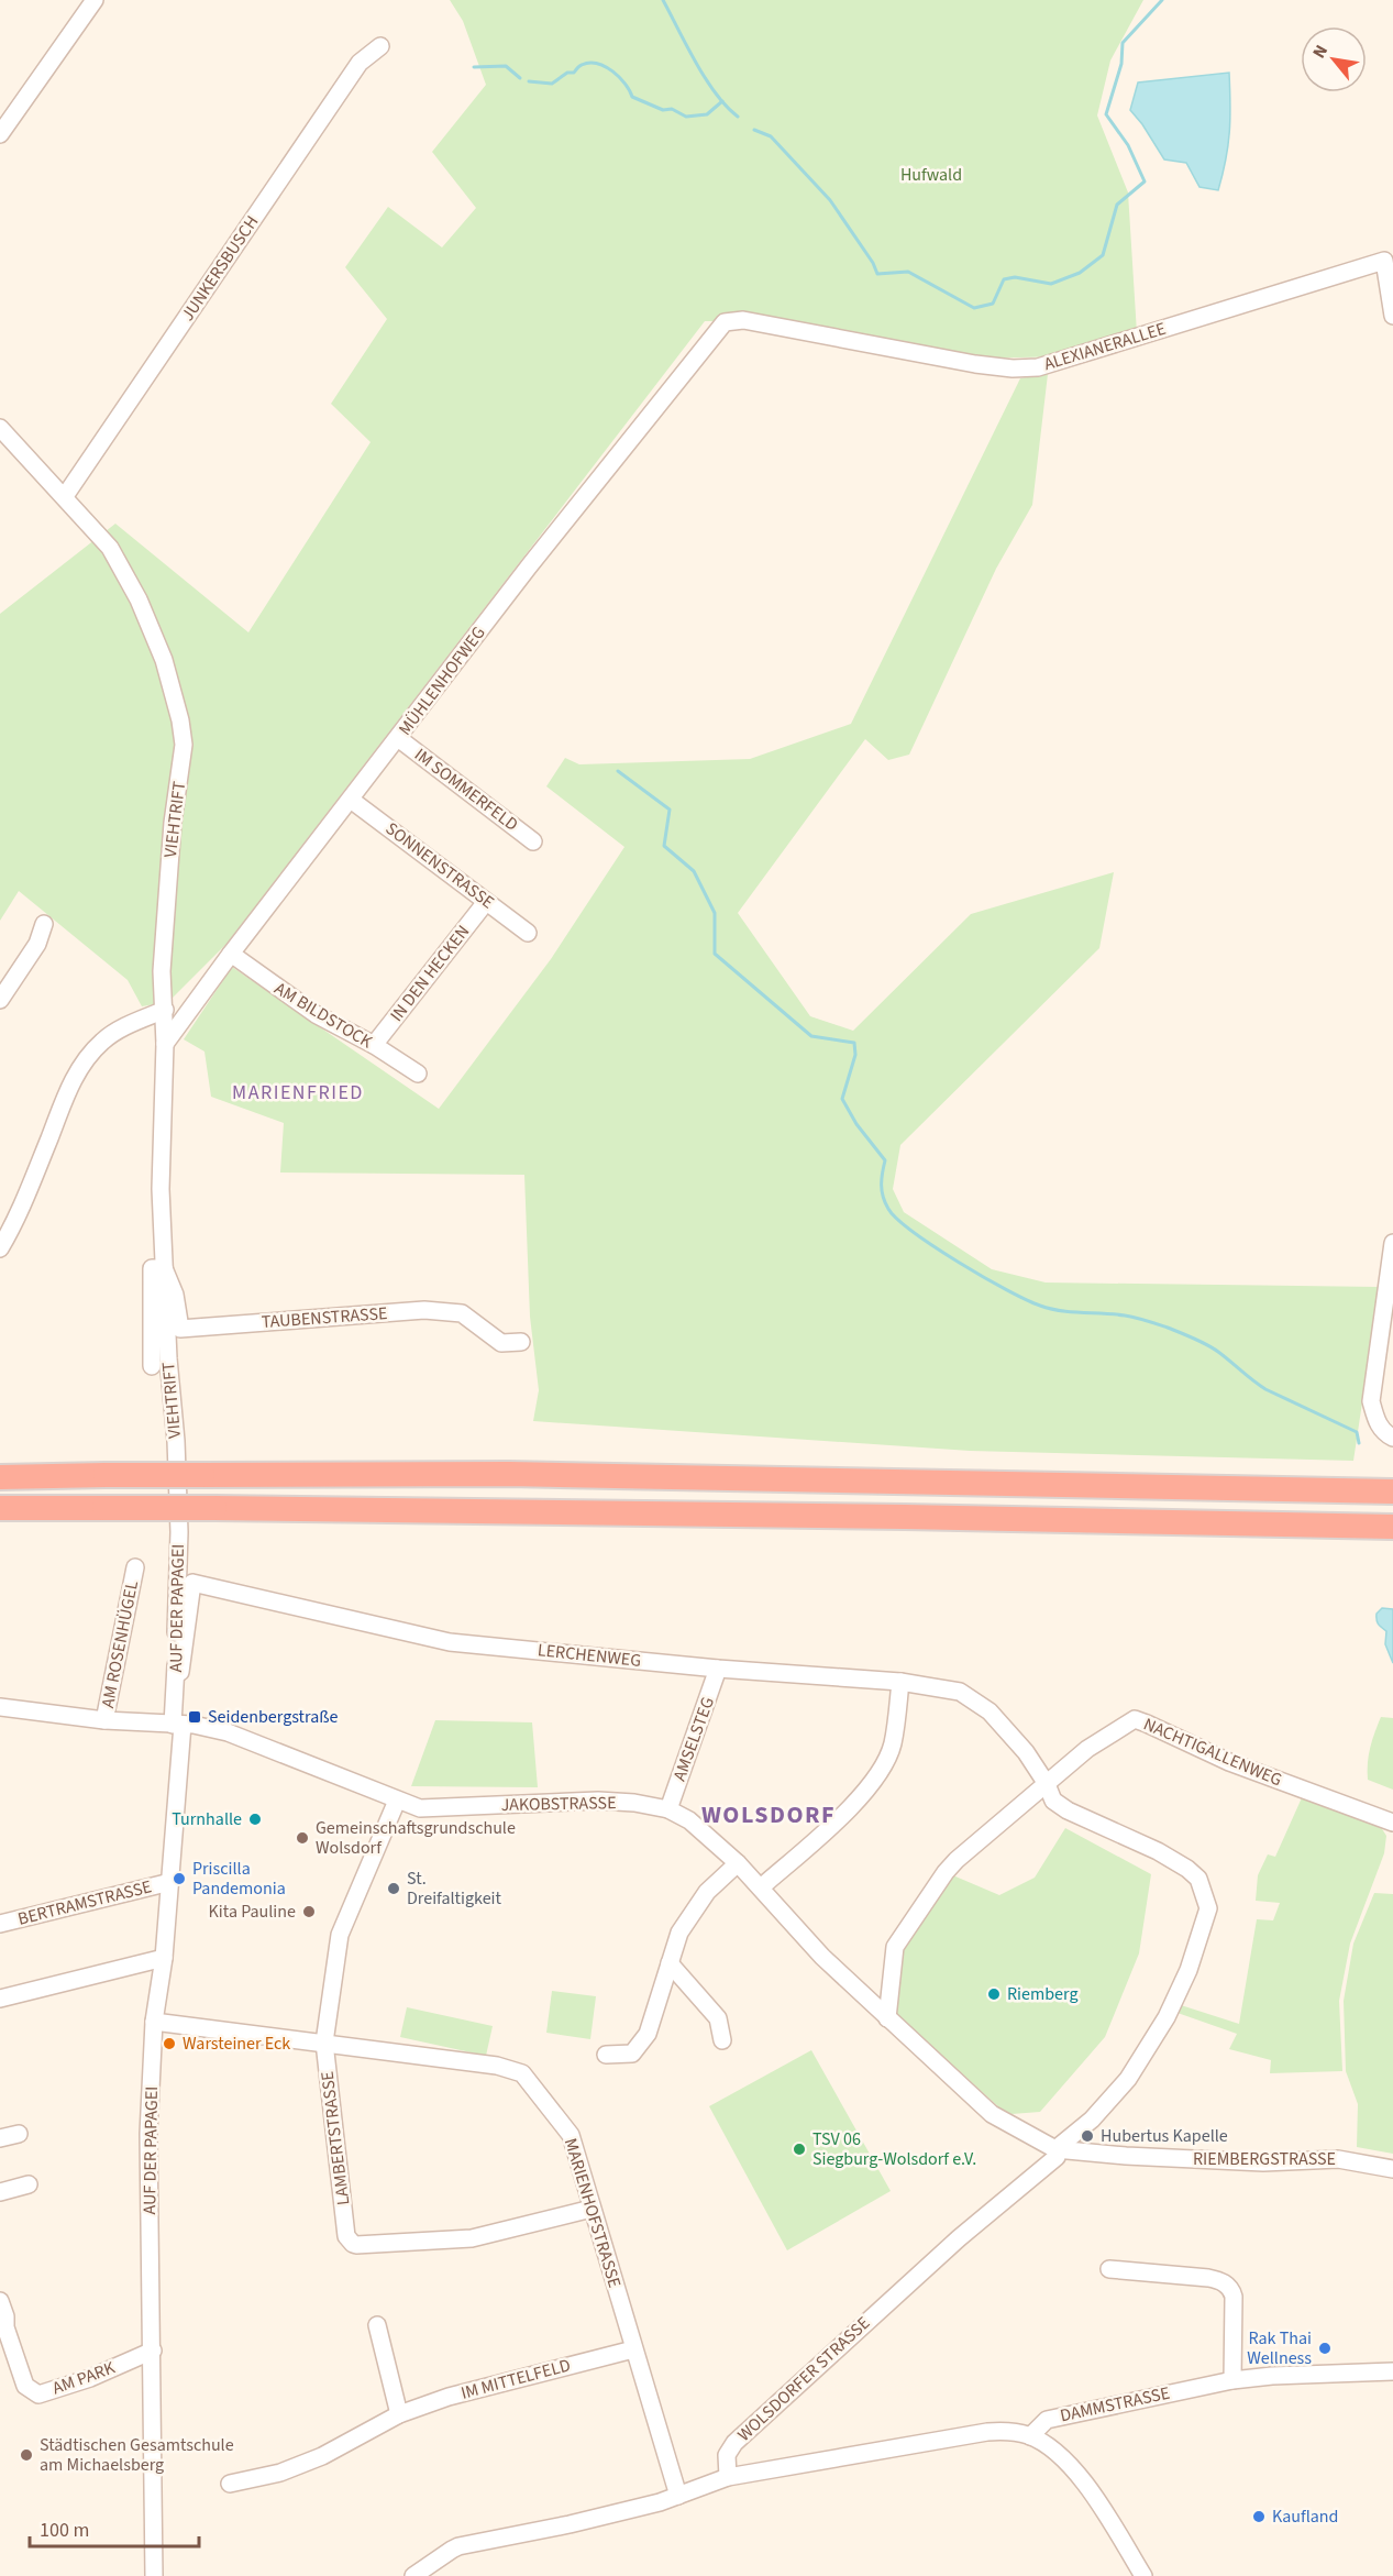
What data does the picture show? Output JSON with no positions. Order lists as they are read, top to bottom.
{
  "streets": {
    "street": [
      "JUNKERSBUSCH",
      "ALEXIANERALLEE",
      "MÜHLENHOFWEG",
      "IM SOMMERFELD",
      "VIEHTRIFT",
      "SONNENSTRASSE",
      "IN DEN HECKEN",
      "AM BILDSTOCK",
      "TAUBENSTRASSE",
      "AUF DER PAPAGEI",
      "AM ROSENHÜGEL",
      "LERCHENWEG",
      "AMSELSTEG",
      "NACHTIGALLENWEG",
      "JAKOBSTRASSE",
      "BERTRAMSTRASSE",
      "LAMBERTSTRASSE",
      "RIEMBERGSTRASSE",
      "MARIENHOFSTRASSE",
      "AM PARK",
      "IM MITTELFELD",
      "WOLSDORFER STRASSE",
      "DAMMSTRASSE"
    ]
  },
  "crossings": [
    ["JUNKERSBUSCH", "VIEHTRIFT"],
    ["ALEXIANERALLEE", "MÜHLENHOFWEG"],
    ["MÜHLENHOFWEG", "IM SOMMERFELD"],
    ["MÜHLENHOFWEG", "VIEHTRIFT"],
    ["MÜHLENHOFWEG", "SONNENSTRASSE"],
    ["MÜHLENHOFWEG", "AM BILDSTOCK"],
    ["VIEHTRIFT", "TAUBENSTRASSE"],
    ["VIEHTRIFT", "AUF DER PAPAGEI"],
    ["SONNENSTRASSE", "IN DEN HECKEN"],
    ["IN DEN HECKEN", "AM BILDSTOCK"],
    ["AUF DER PAPAGEI", "LERCHENWEG"],
    ["AUF DER PAPAGEI", "JAKOBSTRASSE"],
    ["AUF DER PAPAGEI", "BERTRAMSTRASSE"],
    ["AUF DER PAPAGEI", "MARIENHOFSTRASSE"],
    ["AUF DER PAPAGEI", "AM PARK"],
    ["LERCHENWEG", "AMSELSTEG"],
    ["LERCHENWEG", "NACHTIGALLENWEG"],
    ["LERCHENWEG", "JAKOBSTRASSE"],
    ["LERCHENWEG", "RIEMBERGSTRASSE"],
    ["LERCHENWEG", "WOLSDORFER STRASSE"],
    ["AMSELSTEG", "JAKOBSTRASSE"],
    ["JAKOBSTRASSE", "LAMBERTSTRASSE"],
    ["JAKOBSTRASSE", "RIEMBERGSTRASSE"],
    ["JAKOBSTRASSE", "WOLSDORFER STRASSE"],
    ["LAMBERTSTRASSE", "MARIENHOFSTRASSE"],
    ["RIEMBERGSTRASSE", "WOLSDORFER STRASSE"],
    ["MARIENHOFSTRASSE", "IM MITTELFELD"]
  ],
  "districts": ["MARIENFRIED", "WOLSDORF"],
  "parks": ["Hufwald"],
  "places": {
    "transit": ["Seidenbergstraße"],
    "other": [
      "Turnhalle",
      "Gemeinschaftsgrundschule Wolsdorf",
      "Priscilla Pandemonia",
      "St. Dreifaltigkeit",
      "Kita Pauline",
      "Riemberg",
      "Warsteiner Eck",
      "Hubertus Kapelle",
      "TSV 06 Siegburg-Wolsdorf e.V.",
      "Rak Thai Wellness",
      "Städtischen Gesamtschule am Michaelsberg",
      "Kaufland"
    ]
  },
  "scale_bar": "100 m",
  "north": "top left"
}
